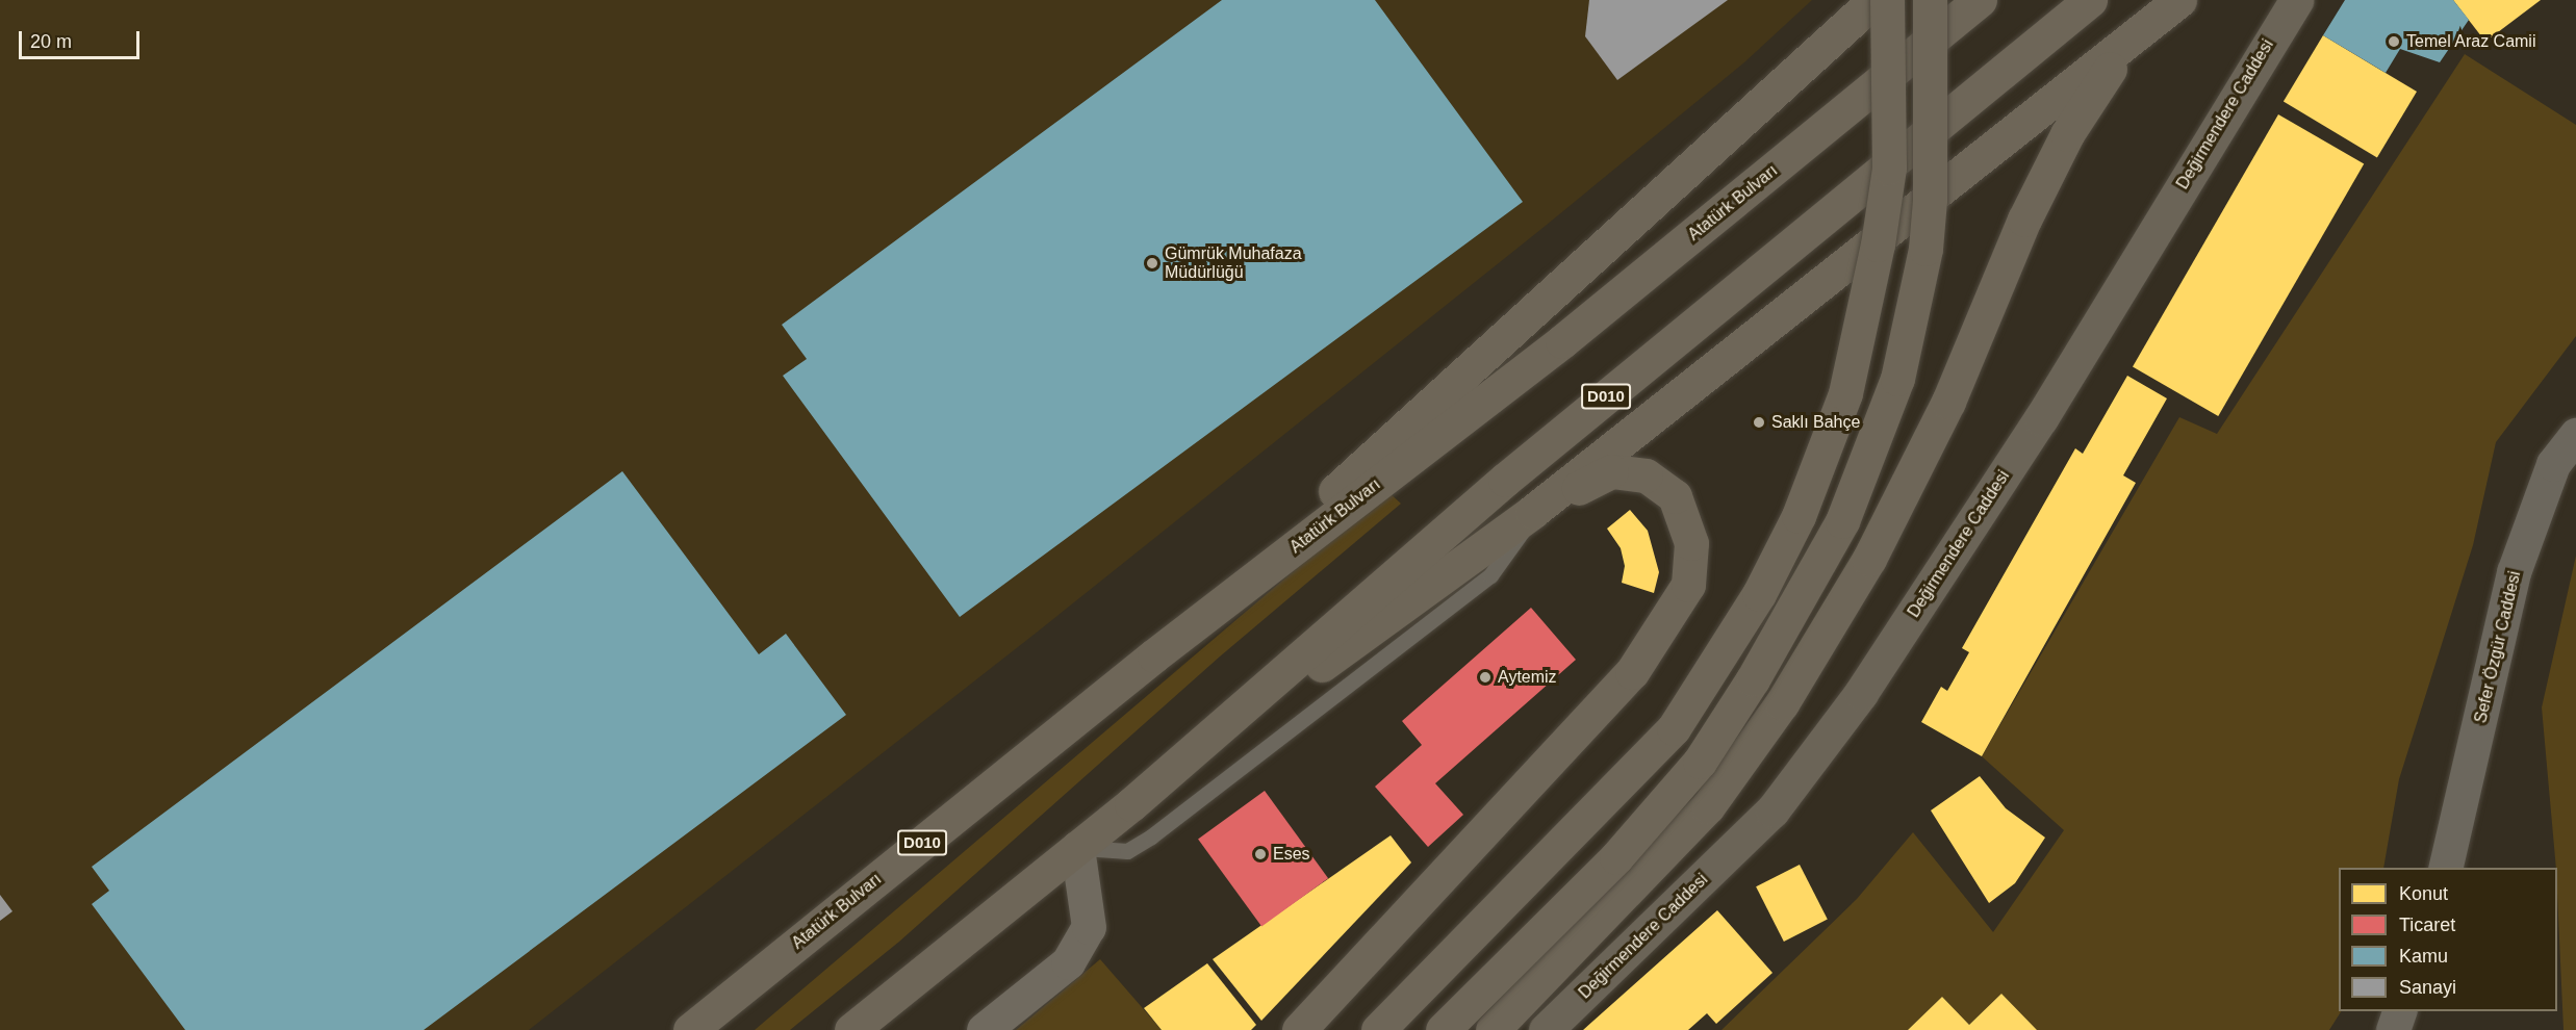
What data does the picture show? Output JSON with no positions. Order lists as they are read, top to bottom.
{
  "streets": {
    "highway": ["Atatürk Bulvarı", "D010"],
    "main road": ["Değirmendere Caddesi"],
    "street": ["Sefer Özgür Caddesi"]
  },
  "places": [
    "Temel Araz Camii",
    "Gümrük Muhafaza Müdürlüğü",
    "Saklı Bahçe",
    "Aytemiz",
    "Eses"
  ],
  "legend": [
    "Konut",
    "Ticaret",
    "Kamu",
    "Sanayi"
  ],
  "scale_bar": "20 m"
}
